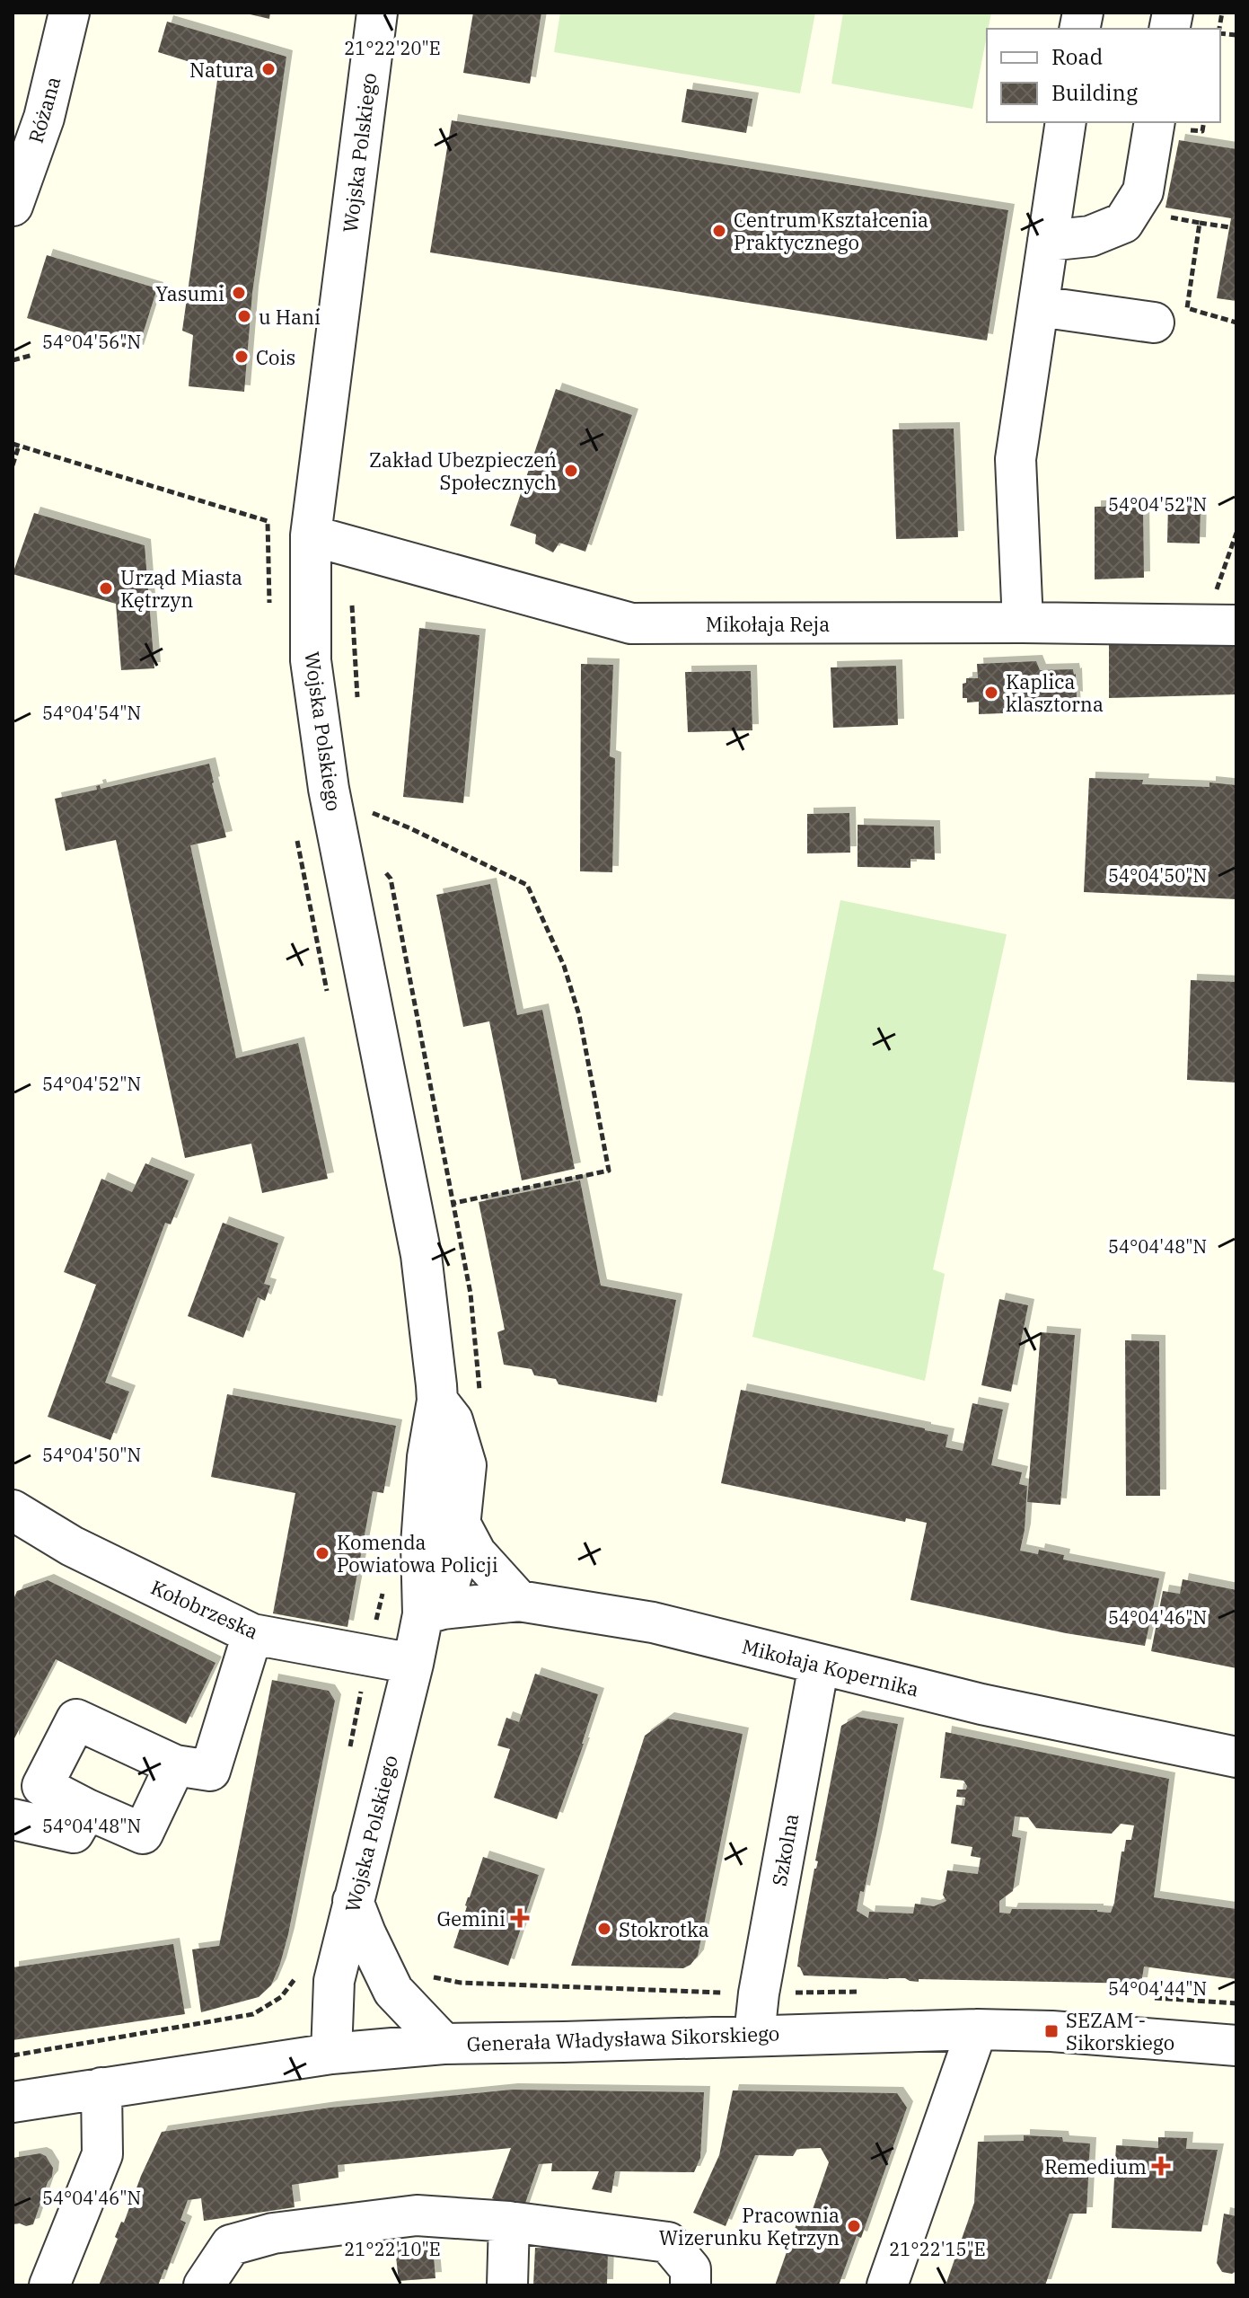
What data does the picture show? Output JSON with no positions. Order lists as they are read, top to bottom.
{
  "streets": {
    "street": [
      "Różana",
      "Wojska Polskiego",
      "Mikołaja Reja",
      "Kołobrzeska",
      "Mikołaja Kopernika",
      "Szkolna",
      "Generała Władysława Sikorskiego"
    ]
  },
  "crossings": [
    ["Wojska Polskiego", "Mikołaja Reja"],
    ["Wojska Polskiego", "Kołobrzeska"],
    ["Wojska Polskiego", "Mikołaja Kopernika"],
    ["Wojska Polskiego", "Generała Władysława Sikorskiego"],
    ["Mikołaja Kopernika", "Szkolna"],
    ["Szkolna", "Generała Władysława Sikorskiego"]
  ],
  "places": {
    "other": [
      "Natura",
      "Centrum Kształcenia Praktycznego",
      "Yasumi",
      "u Hani",
      "Cois",
      "Zakład Ubezpieczeń Społecznych",
      "Urząd Miasta Kętrzyn",
      "Kaplica klasztorna",
      "Komenda Powiatowa Policji",
      "Stokrotka",
      "Pracownia Wizerunku Kętrzyn"
    ],
    "health": ["Gemini", "Remedium"],
    "transit": ["SEZAM - Sikorskiego"]
  },
  "legend": ["Road", "Building"],
  "coordinates": [
    "21°22'20\"E",
    "54°04'56\"N",
    "54°04'52\"N",
    "54°04'54\"N",
    "54°04'50\"N",
    "54°04'48\"N",
    "54°04'46\"N",
    "54°04'44\"N",
    "21°22'10\"E",
    "21°22'15\"E"
  ]
}
